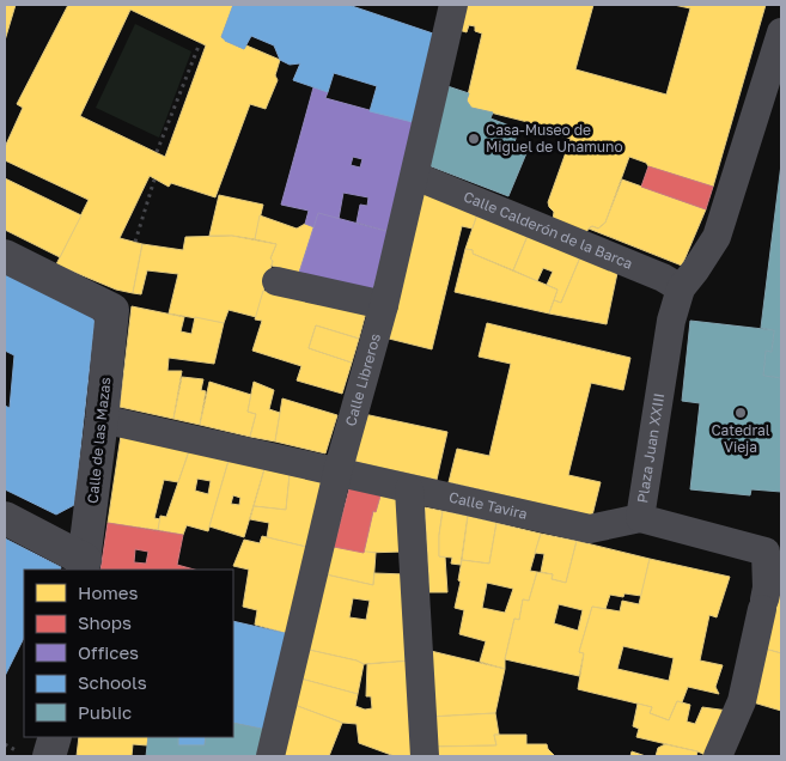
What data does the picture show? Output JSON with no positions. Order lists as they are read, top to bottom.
{
  "streets": {
    "street": [
      "Calle Calderón de la Barca",
      "Calle Libreros",
      "Calle de las Mazas",
      "Plaza Juan XXIII",
      "Calle Tavira"
    ]
  },
  "crossings": [
    ["Calle Calderón de la Barca", "Calle Libreros"],
    ["Calle Calderón de la Barca", "Plaza Juan XXIII"],
    ["Calle Libreros", "Calle Tavira"],
    ["Calle de las Mazas", "Calle Tavira"],
    ["Plaza Juan XXIII", "Calle Tavira"]
  ],
  "places": ["Casa-Museo de Miguel de Unamuno", "Catedral Vieja"],
  "legend": [
    "Homes",
    "Shops",
    "Offices",
    "Schools",
    "Public"
  ]
}
